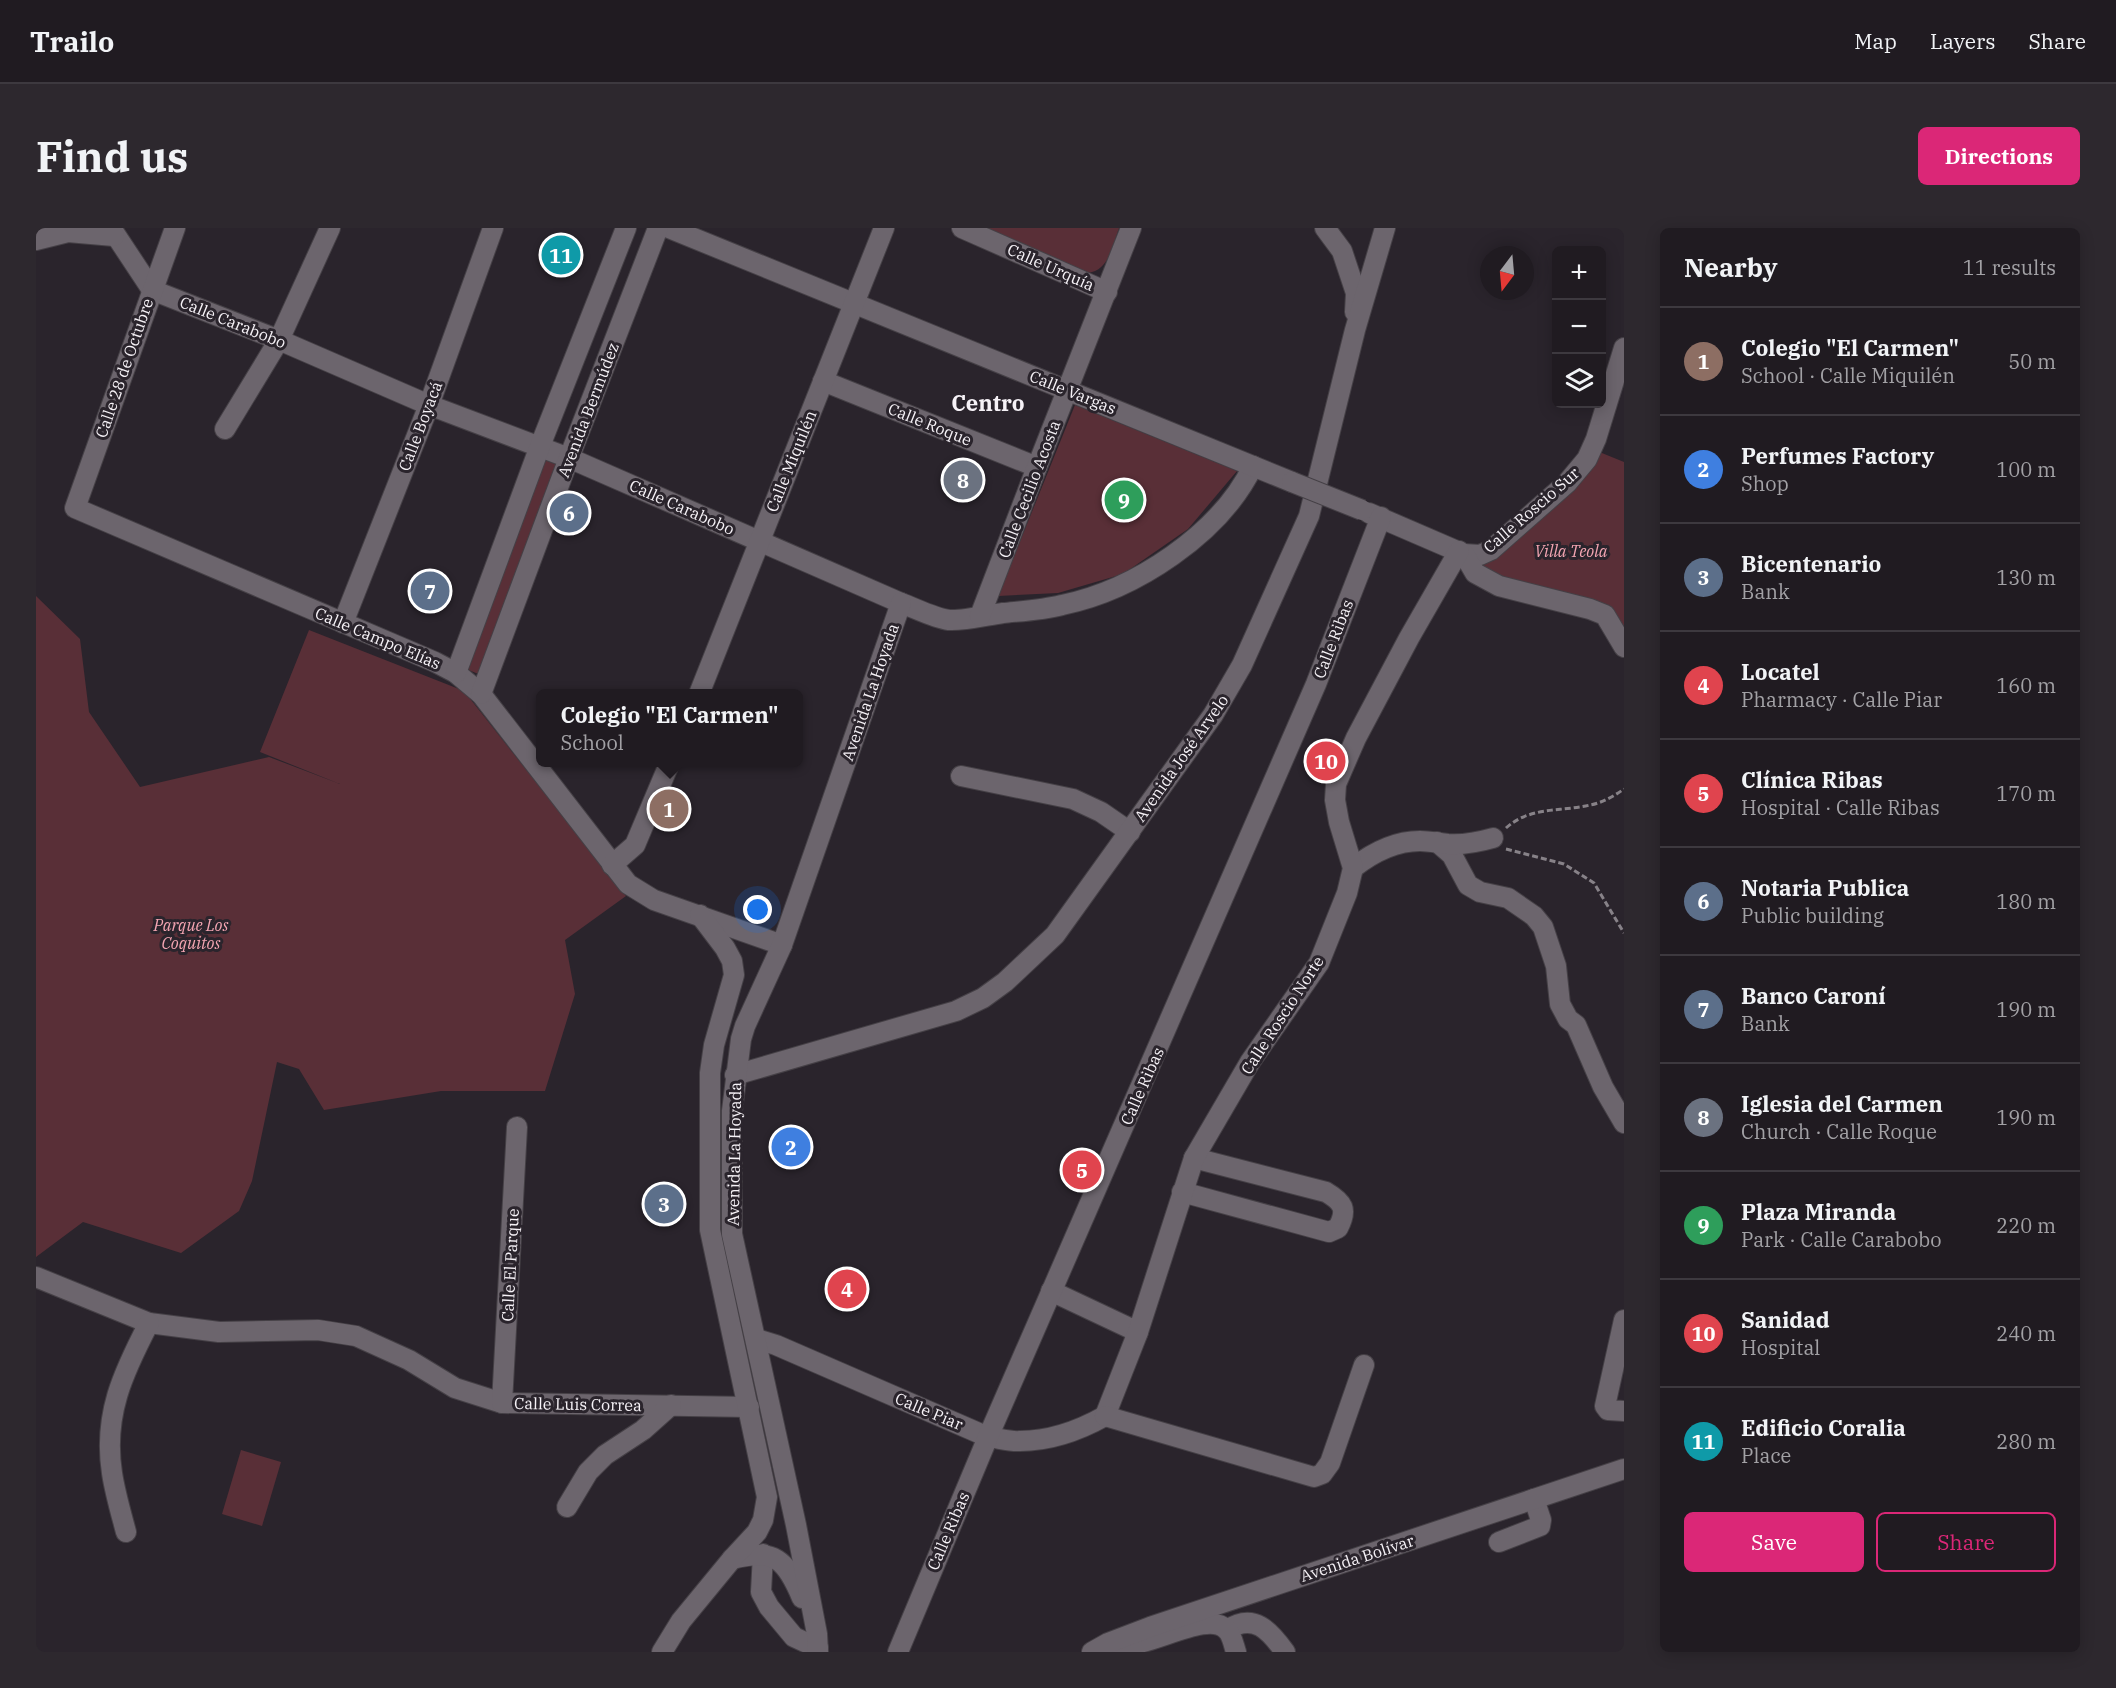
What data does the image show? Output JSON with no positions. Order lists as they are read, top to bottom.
{
  "streets": {
    "street": [
      "Calle Urquía",
      "Calle Carabobo",
      "Calle 28 de Octubre",
      "Calle Vargas",
      "Avenida Bermúdez",
      "Calle Roque",
      "Calle Boyacá",
      "Calle Miquilén",
      "Calle Cecilio Acosta",
      "Calle Roscio Sur",
      "Calle Campo Elías",
      "Calle Ribas",
      "Avenida La Hoyada",
      "Avenida José Arvelo",
      "Calle Roscio Norte",
      "Calle El Parque",
      "Calle Luis Correa",
      "Calle Piar",
      "Avenida Bolívar"
    ]
  },
  "crossings": [
    ["Calle Urquía", "Calle Cecilio Acosta"],
    ["Calle Carabobo", "Calle 28 de Octubre"],
    ["Calle Carabobo", "Calle Vargas"],
    ["Calle Carabobo", "Avenida Bermúdez"],
    ["Calle Carabobo", "Calle Boyacá"],
    ["Calle Carabobo", "Calle Miquilén"],
    ["Calle Carabobo", "Calle Cecilio Acosta"],
    ["Calle Carabobo", "Avenida La Hoyada"],
    ["Calle 28 de Octubre", "Calle Campo Elías"],
    ["Calle Vargas", "Calle Miquilén"],
    ["Calle Vargas", "Calle Cecilio Acosta"],
    ["Calle Vargas", "Calle Ribas"],
    ["Avenida Bermúdez", "Calle Campo Elías"],
    ["Calle Roque", "Calle Miquilén"],
    ["Calle Roque", "Calle Cecilio Acosta"],
    ["Calle Boyacá", "Calle Campo Elías"],
    ["Calle Campo Elías", "Avenida La Hoyada"],
    ["Calle Ribas", "Calle Piar"],
    ["Avenida La Hoyada", "Avenida José Arvelo"],
    ["Avenida La Hoyada", "Calle Luis Correa"],
    ["Avenida La Hoyada", "Calle Piar"],
    ["Calle Roscio Norte", "Calle Piar"],
    ["Calle El Parque", "Calle Luis Correa"]
  ],
  "districts": ["Centro"],
  "parks": ["Villa Teola", "Parque Los Coquitos"],
  "north": "bottom",
  "page": {
    "header": "Trailo",
    "nav": ["Map", "Layers", "Share"],
    "buttons": [
      "Directions",
      ["Save", "Share"]
    ],
    "title": "Find us",
    "heading": ["Nearby", "11 results"],
    "pins": [
      "11",
      "8",
      "9",
      "6",
      "7",
      "10",
      "1",
      "2",
      "5",
      "3",
      "4"
    ],
    "map_buttons": ["+", "−"],
    "list": [
      {
        "mark": "1",
        "name": "Colegio \"El Carmen\"",
        "note": "School · Calle Miquilén",
        "value": "50 m"
      },
      {
        "mark": "2",
        "name": "Perfumes Factory",
        "note": "Shop",
        "value": "100 m"
      },
      {
        "mark": "3",
        "name": "Bicentenario",
        "note": "Bank",
        "value": "130 m"
      },
      {
        "mark": "4",
        "name": "Locatel",
        "note": "Pharmacy · Calle Piar",
        "value": "160 m"
      },
      {
        "mark": "5",
        "name": "Clínica Ribas",
        "note": "Hospital · Calle Ribas",
        "value": "170 m"
      },
      {
        "mark": "6",
        "name": "Notaria Publica",
        "note": "Public building",
        "value": "180 m"
      },
      {
        "mark": "7",
        "name": "Banco Caroní",
        "note": "Bank",
        "value": "190 m"
      },
      {
        "mark": "8",
        "name": "Iglesia del Carmen",
        "note": "Church · Calle Roque",
        "value": "190 m"
      },
      {
        "mark": "9",
        "name": "Plaza Miranda",
        "note": "Park · Calle Carabobo",
        "value": "220 m"
      },
      {
        "mark": "10",
        "name": "Sanidad",
        "note": "Hospital",
        "value": "240 m"
      },
      {
        "mark": "11",
        "name": "Edificio Coralia",
        "note": "Place",
        "value": "280 m"
      }
    ],
    "popup": ["Colegio \"El Carmen\"", "School"]
  }
}
